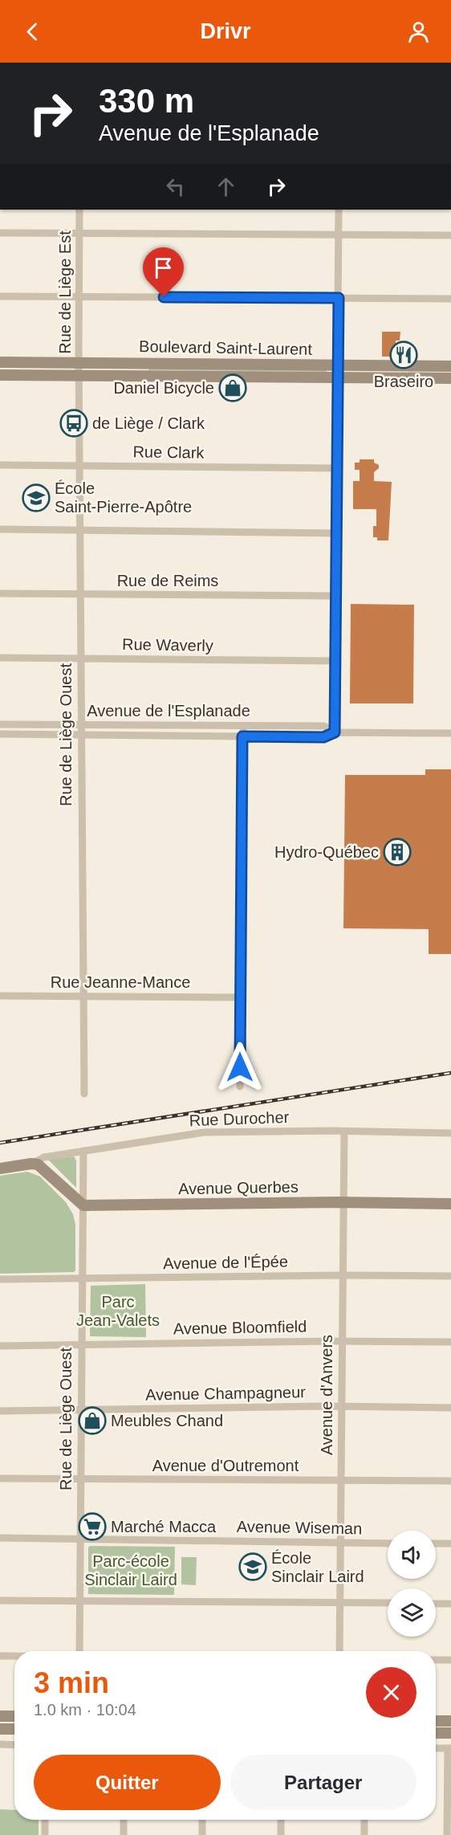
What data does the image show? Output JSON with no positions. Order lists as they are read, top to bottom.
{
  "streets": {
    "main road": ["Boulevard Saint-Laurent", "Avenue Querbes"],
    "street": [
      "Rue de Liège Est",
      "Rue Clark",
      "Rue de Reims",
      "Rue Waverly",
      "Avenue de l'Esplanade",
      "Rue de Liège Ouest",
      "Rue Jeanne-Mance",
      "Rue Durocher",
      "Avenue de l'Épée",
      "Avenue Bloomfield",
      "Avenue Champagneur",
      "Avenue d'Anvers",
      "Avenue d'Outremont",
      "Avenue Wiseman"
    ]
  },
  "crossings": [
    ["Rue de Liège Est", "Boulevard Saint-Laurent"],
    ["Rue de Liège Est", "Rue de Liège Ouest"],
    ["Boulevard Saint-Laurent", "Rue de Liège Ouest"],
    ["Rue Clark", "Rue de Liège Ouest"],
    ["Rue de Reims", "Rue de Liège Ouest"],
    ["Rue Waverly", "Rue de Liège Ouest"],
    ["Avenue de l'Esplanade", "Rue de Liège Ouest"],
    ["Rue de Liège Ouest", "Rue Jeanne-Mance"],
    ["Rue de Liège Ouest", "Rue Durocher"],
    ["Rue de Liège Ouest", "Avenue Querbes"],
    ["Rue de Liège Ouest", "Avenue de l'Épée"],
    ["Rue de Liège Ouest", "Avenue Bloomfield"],
    ["Rue de Liège Ouest", "Avenue Champagneur"],
    ["Rue de Liège Ouest", "Avenue d'Outremont"],
    ["Rue de Liège Ouest", "Avenue Wiseman"],
    ["Rue Durocher", "Avenue d'Anvers"],
    ["Avenue Querbes", "Avenue d'Anvers"],
    ["Avenue de l'Épée", "Avenue d'Anvers"],
    ["Avenue Bloomfield", "Avenue d'Anvers"],
    ["Avenue Champagneur", "Avenue d'Anvers"],
    ["Avenue d'Anvers", "Avenue d'Outremont"],
    ["Avenue d'Anvers", "Avenue Wiseman"]
  ],
  "parks": ["Parc Jean-Valets", "Parc-école Sinclair Laird"],
  "places": {
    "restaurant": ["Braseiro"],
    "shop": ["Daniel Bicycle", "Meubles Chand"],
    "bus stop": ["de Liège / Clark"],
    "school or university": ["École Saint-Pierre-Apôtre", "École Sinclair Laird"],
    "building": ["Hydro-Québec"],
    "supermarket": ["Marché Macca"]
  },
  "page": {
    "header": "Drivr",
    "turn": ["330 m", "Avenue de l'Esplanade"],
    "heading": ["3 min", "1.0 km · 10:04"],
    "buttons": ["Quitter", "Partager"]
  }
}
